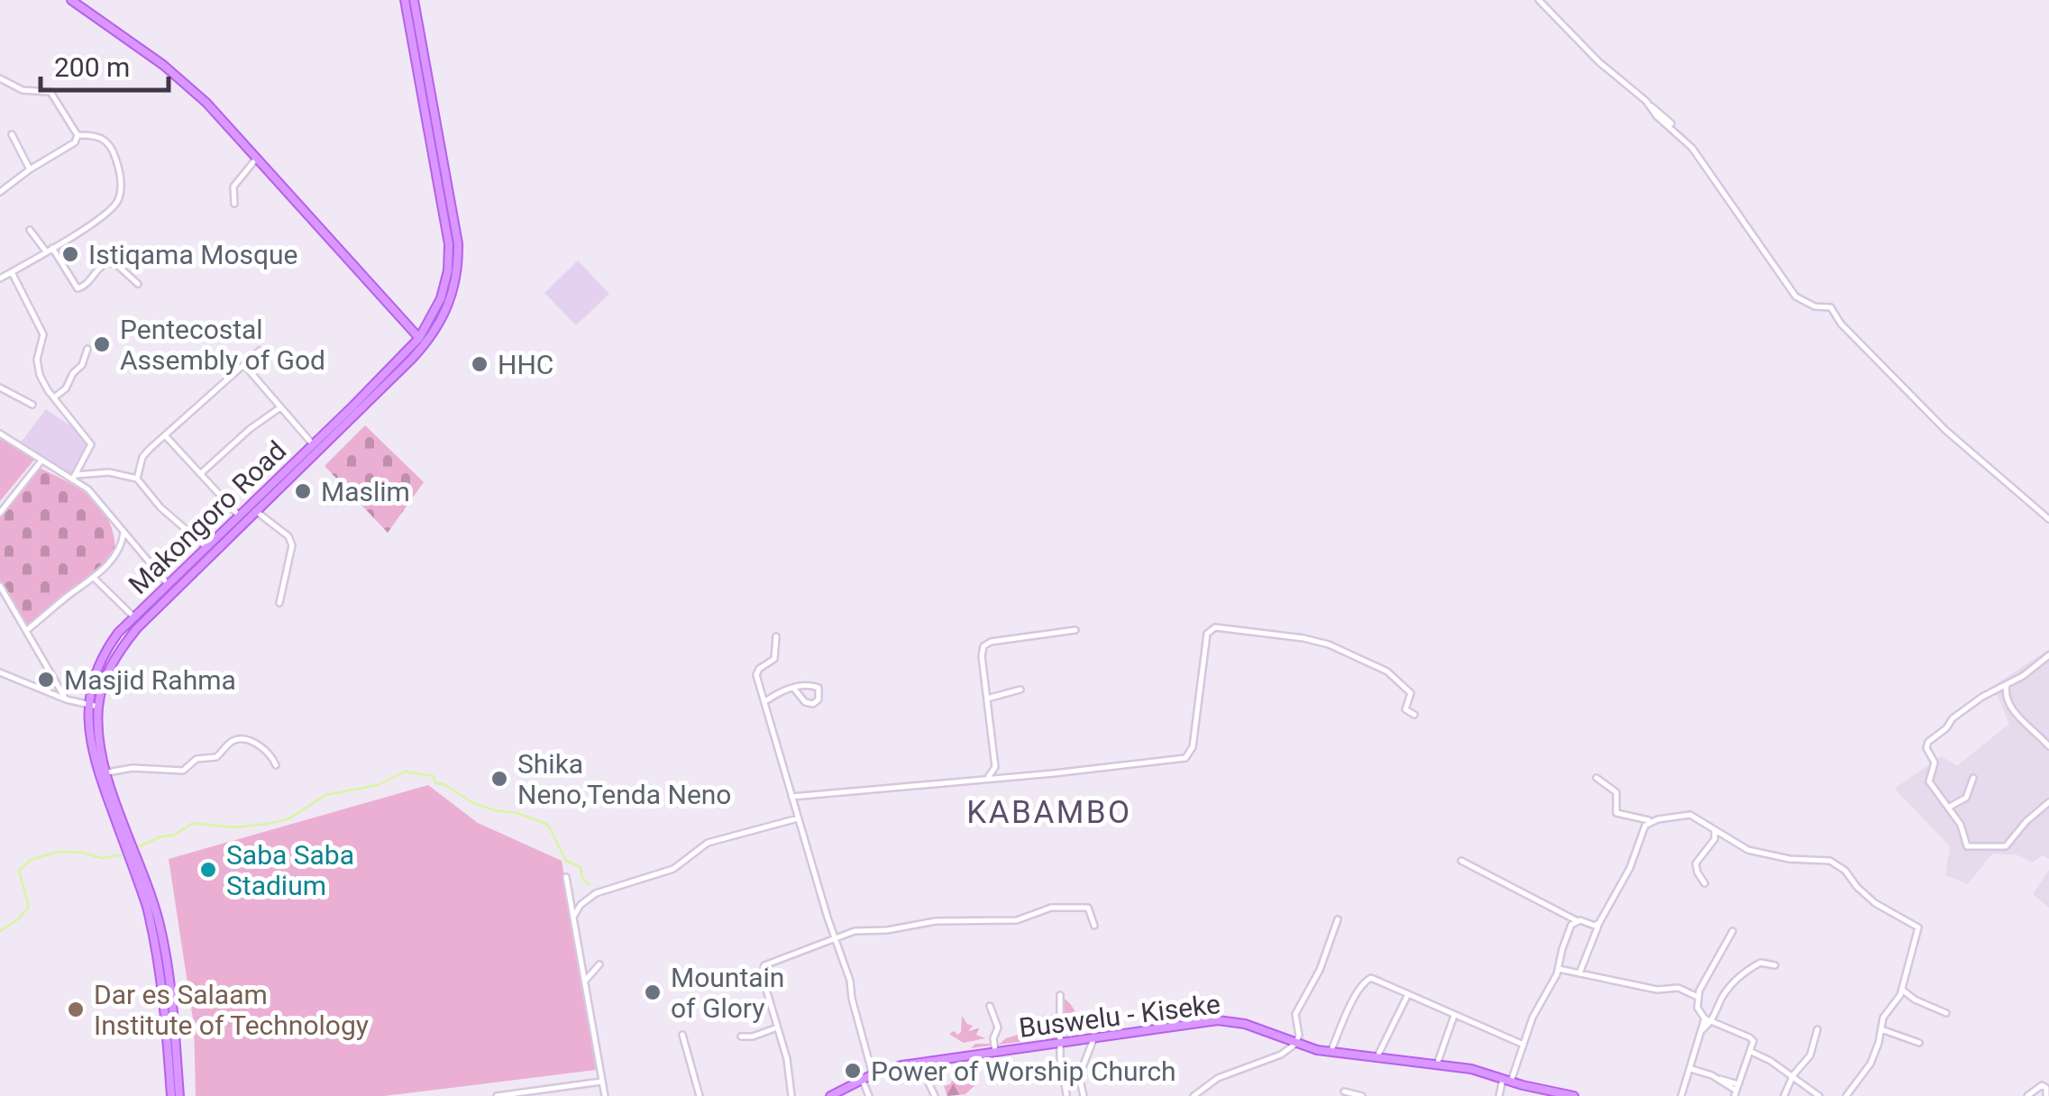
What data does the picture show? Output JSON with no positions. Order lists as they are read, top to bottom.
{
  "streets": {
    "main road": ["Makongoro Road", "Buswelu - Kiseke"]
  },
  "districts": ["KABAMBO"],
  "places": [
    "Istiqama Mosque",
    "Pentecostal Assembly of God",
    "HHC",
    "Maslim",
    "Masjid Rahma",
    "Shika Neno,Tenda Neno",
    "Saba Saba Stadium",
    "Mountain of Glory",
    "Dar es Salaam Institute of Technology",
    "Power of Worship Church"
  ],
  "scale_bar": "200 m"
}
